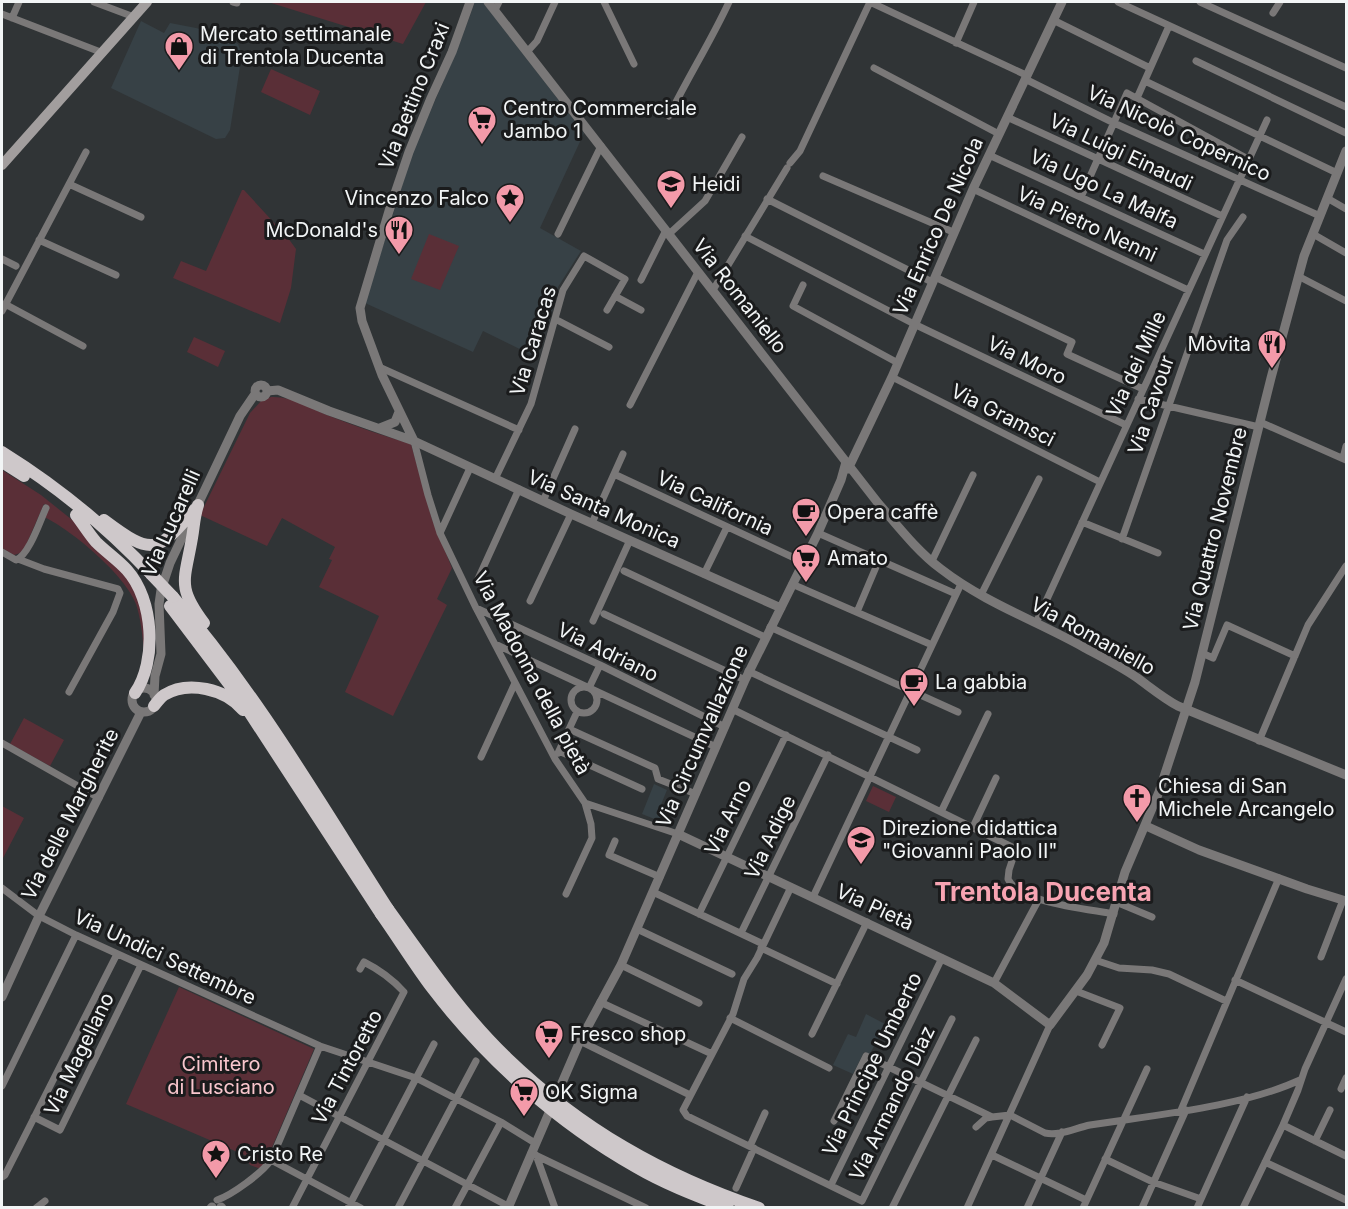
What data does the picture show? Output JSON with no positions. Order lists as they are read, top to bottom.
{
  "streets": {
    "street": [
      "Via Bettino Craxi",
      "Via Nicolò Copernico",
      "Via Luigi Einaudi",
      "Via Ugo La Malfa",
      "Via Pietro Nenni",
      "Via Enrico De Nicola",
      "Via Romaniello",
      "Via Caracas",
      "Via Moro",
      "Via dei Mille",
      "Via Cavour",
      "Via Gramsci",
      "Via California",
      "Via Santa Monica",
      "Via Lucarelli",
      "Via Quattro Novembre",
      "Via Adriano",
      "Via Madonna della pietà",
      "Via Circumvallazione",
      "Via delle Margherite",
      "Via Arno",
      "Via Adige",
      "Via Pietà",
      "Via Undici Settembre",
      "Via Magellano",
      "Via Principe Umberto",
      "Via Tintoretto",
      "Via Armando Diaz"
    ]
  },
  "crossings": [
    ["Via Bettino Craxi", "Via Santa Monica"],
    ["Via Bettino Craxi", "Via Lucarelli"],
    ["Via Bettino Craxi", "Via Madonna della pietà"],
    ["Via Nicolò Copernico", "Via Enrico De Nicola"],
    ["Via Nicolò Copernico", "Via dei Mille"],
    ["Via Nicolò Copernico", "Via Quattro Novembre"],
    ["Via Luigi Einaudi", "Via Enrico De Nicola"],
    ["Via Luigi Einaudi", "Via dei Mille"],
    ["Via Ugo La Malfa", "Via Enrico De Nicola"],
    ["Via Ugo La Malfa", "Via dei Mille"],
    ["Via Pietro Nenni", "Via Enrico De Nicola"],
    ["Via Pietro Nenni", "Via dei Mille"],
    ["Via Enrico De Nicola", "Via Romaniello"],
    ["Via Enrico De Nicola", "Via Moro"],
    ["Via Enrico De Nicola", "Via Gramsci"],
    ["Via Enrico De Nicola", "Via Circumvallazione"],
    ["Via Romaniello", "Via dei Mille"],
    ["Via Romaniello", "Via Quattro Novembre"],
    ["Via Romaniello", "Via Circumvallazione"],
    ["Via Caracas", "Via Santa Monica"],
    ["Via Moro", "Via dei Mille"],
    ["Via dei Mille", "Via Gramsci"],
    ["Via California", "Via Circumvallazione"],
    ["Via Santa Monica", "Via Lucarelli"],
    ["Via Santa Monica", "Via Madonna della pietà"],
    ["Via Santa Monica", "Via Circumvallazione"],
    ["Via Lucarelli", "Via Madonna della pietà"],
    ["Via Quattro Novembre", "Via Pietà"],
    ["Via Adriano", "Via Madonna della pietà"],
    ["Via Adriano", "Via Circumvallazione"],
    ["Via Madonna della pietà", "Via Circumvallazione"],
    ["Via Madonna della pietà", "Via Pietà"],
    ["Via Circumvallazione", "Via Pietà"],
    ["Via Circumvallazione", "Via Undici Settembre"],
    ["Via delle Margherite", "Via Undici Settembre"],
    ["Via Arno", "Via Pietà"],
    ["Via Adige", "Via Pietà"],
    ["Via Pietà", "Via Principe Umberto"],
    ["Via Undici Settembre", "Via Magellano"],
    ["Via Undici Settembre", "Via Tintoretto"],
    ["Via Principe Umberto", "Via Armando Diaz"]
  ],
  "districts": ["Trentola Ducenta"],
  "parks": ["Cimitero di Lusciano"],
  "places": {
    "shop": ["Mercato settimanale di Trentola Ducenta"],
    "supermarket": [
      "Centro Commerciale Jambo 1",
      "Amato",
      "Fresco shop",
      "OK Sigma"
    ],
    "school or university": ["Heidi", "Direzione didattica \"Giovanni Paolo II\""],
    "place": ["Vincenzo Falco", "Cristo Re"],
    "restaurant": ["McDonald's", "Mòvita"],
    "cafe": ["Opera caffè", "La gabbia"],
    "church": ["Chiesa di San Michele Arcangelo"]
  }
}
